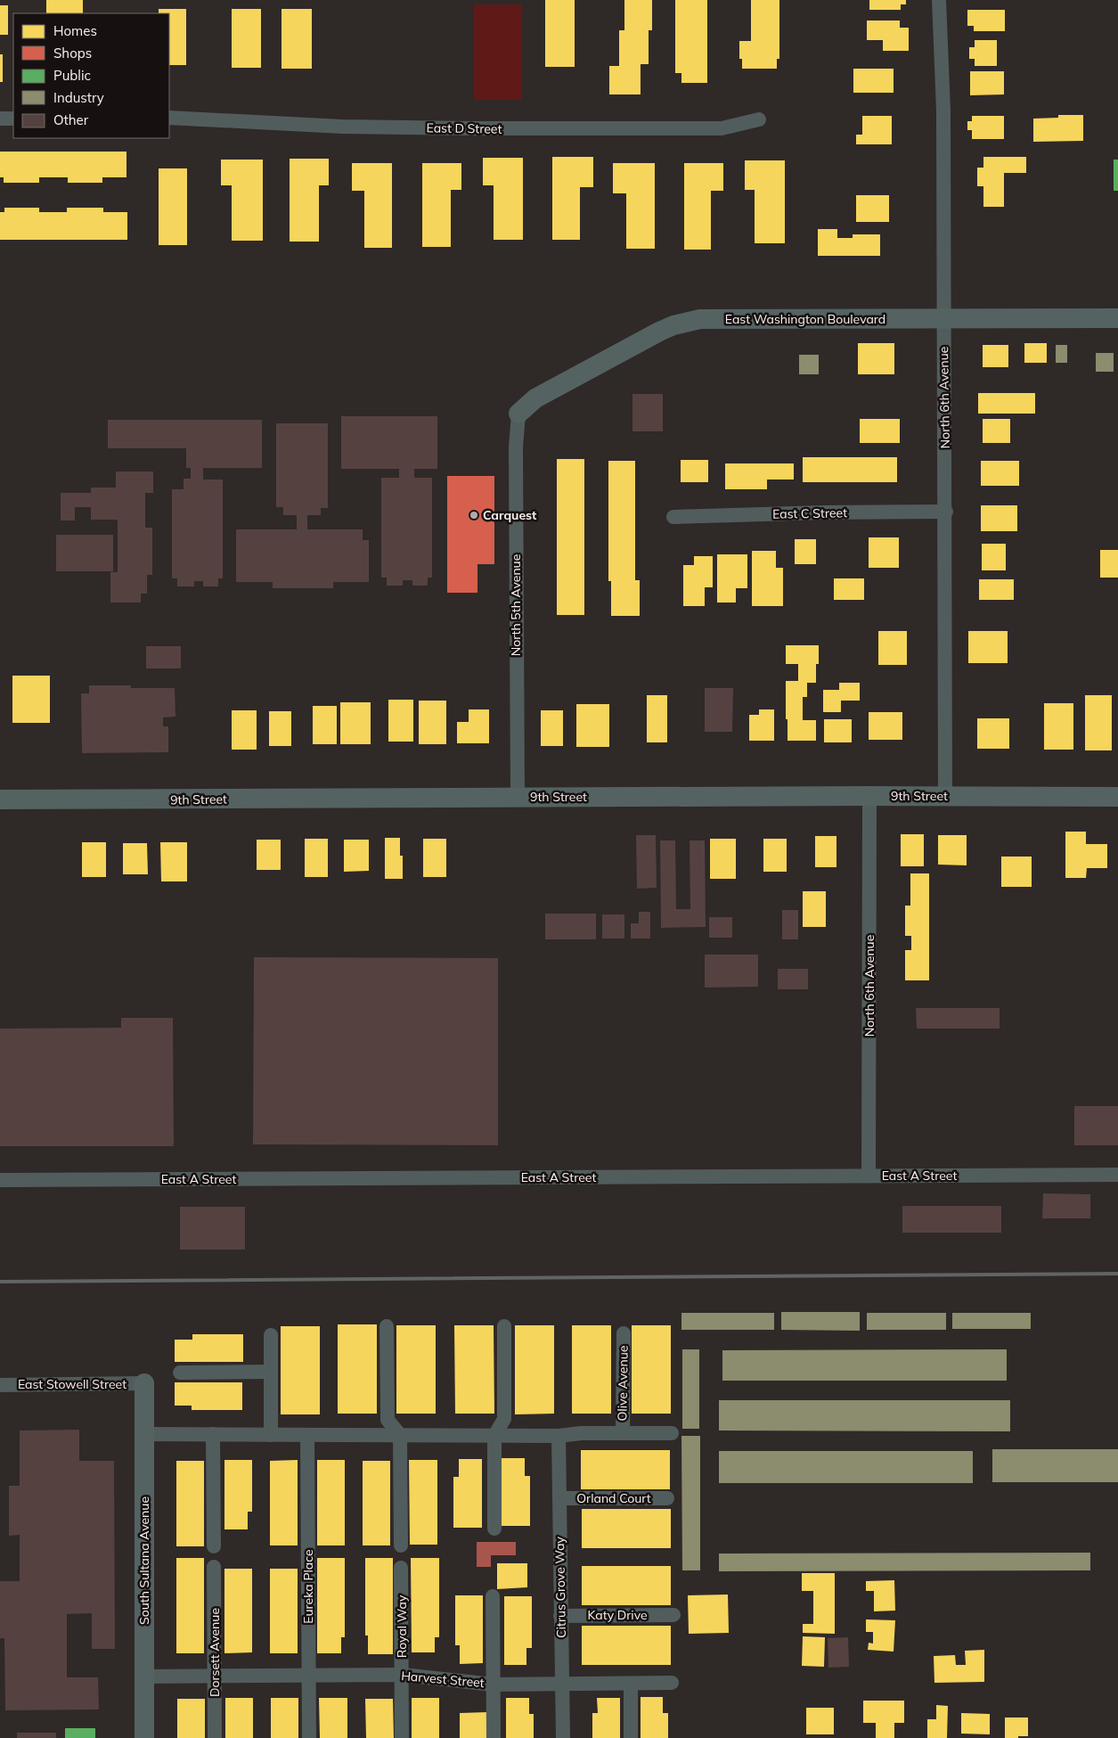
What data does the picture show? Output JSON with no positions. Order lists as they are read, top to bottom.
{
  "streets": {
    "street": [
      "East D Street",
      "East Washington Boulevard",
      "North 6th Avenue",
      "East C Street",
      "North 5th Avenue",
      "9th Street",
      "East A Street",
      "Olive Avenue",
      "East Stowell Street",
      "Orland Court",
      "South Sultana Avenue",
      "Eureka Place",
      "Citrus Grove Way",
      "Katy Drive",
      "Royal Way",
      "Dorsett Avenue",
      "Harvest Street"
    ]
  },
  "crossings": [
    ["East Washington Boulevard", "North 6th Avenue"],
    ["East Washington Boulevard", "North 5th Avenue"],
    ["North 6th Avenue", "East C Street"],
    ["North 6th Avenue", "9th Street"],
    ["North 6th Avenue", "East A Street"],
    ["North 5th Avenue", "9th Street"],
    ["East Stowell Street", "South Sultana Avenue"],
    ["Orland Court", "Citrus Grove Way"],
    ["South Sultana Avenue", "Harvest Street"],
    ["Eureka Place", "Harvest Street"],
    ["Citrus Grove Way", "Katy Drive"],
    ["Citrus Grove Way", "Harvest Street"],
    ["Royal Way", "Harvest Street"],
    ["Dorsett Avenue", "Harvest Street"]
  ],
  "places": ["Carquest"],
  "legend": [
    "Homes",
    "Shops",
    "Public",
    "Industry",
    "Other"
  ]
}
